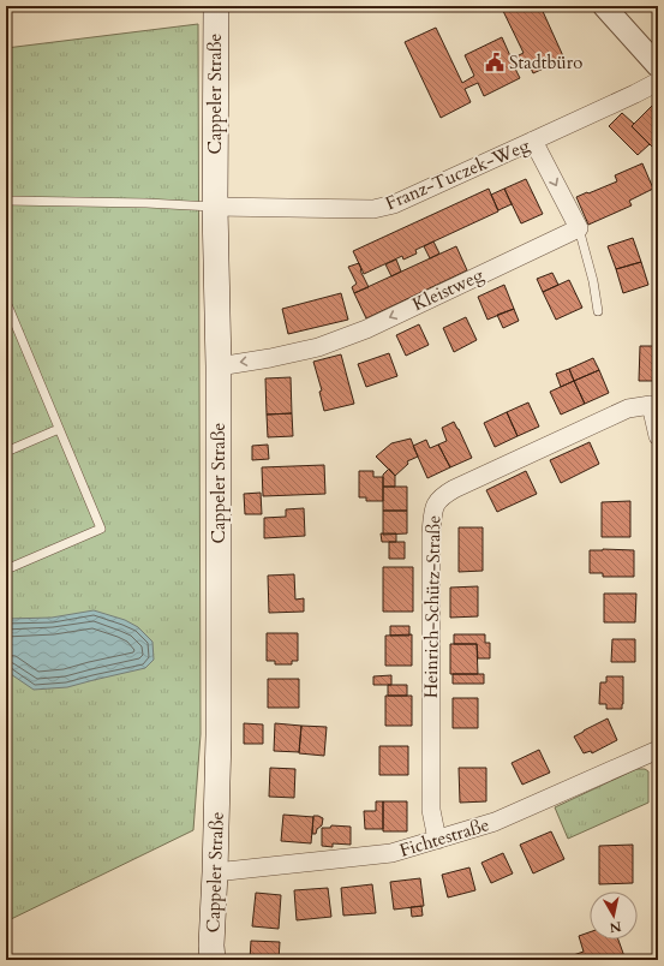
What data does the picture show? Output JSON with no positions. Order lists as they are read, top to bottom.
{
  "streets": {
    "main road": ["Cappeler Straße"],
    "street": [
      "Franz-Tuczek-Weg",
      "Kleistweg",
      "Heinrich-Schütz-Straße",
      "Fichtestraße"
    ]
  },
  "crossings": [
    ["Cappeler Straße", "Franz-Tuczek-Weg"],
    ["Cappeler Straße", "Kleistweg"],
    ["Cappeler Straße", "Fichtestraße"],
    ["Heinrich-Schütz-Straße", "Fichtestraße"]
  ],
  "one_way": ["Kleistweg"],
  "places": {
    "public building": ["Stadtbüro"]
  },
  "north": "bottom"
}
